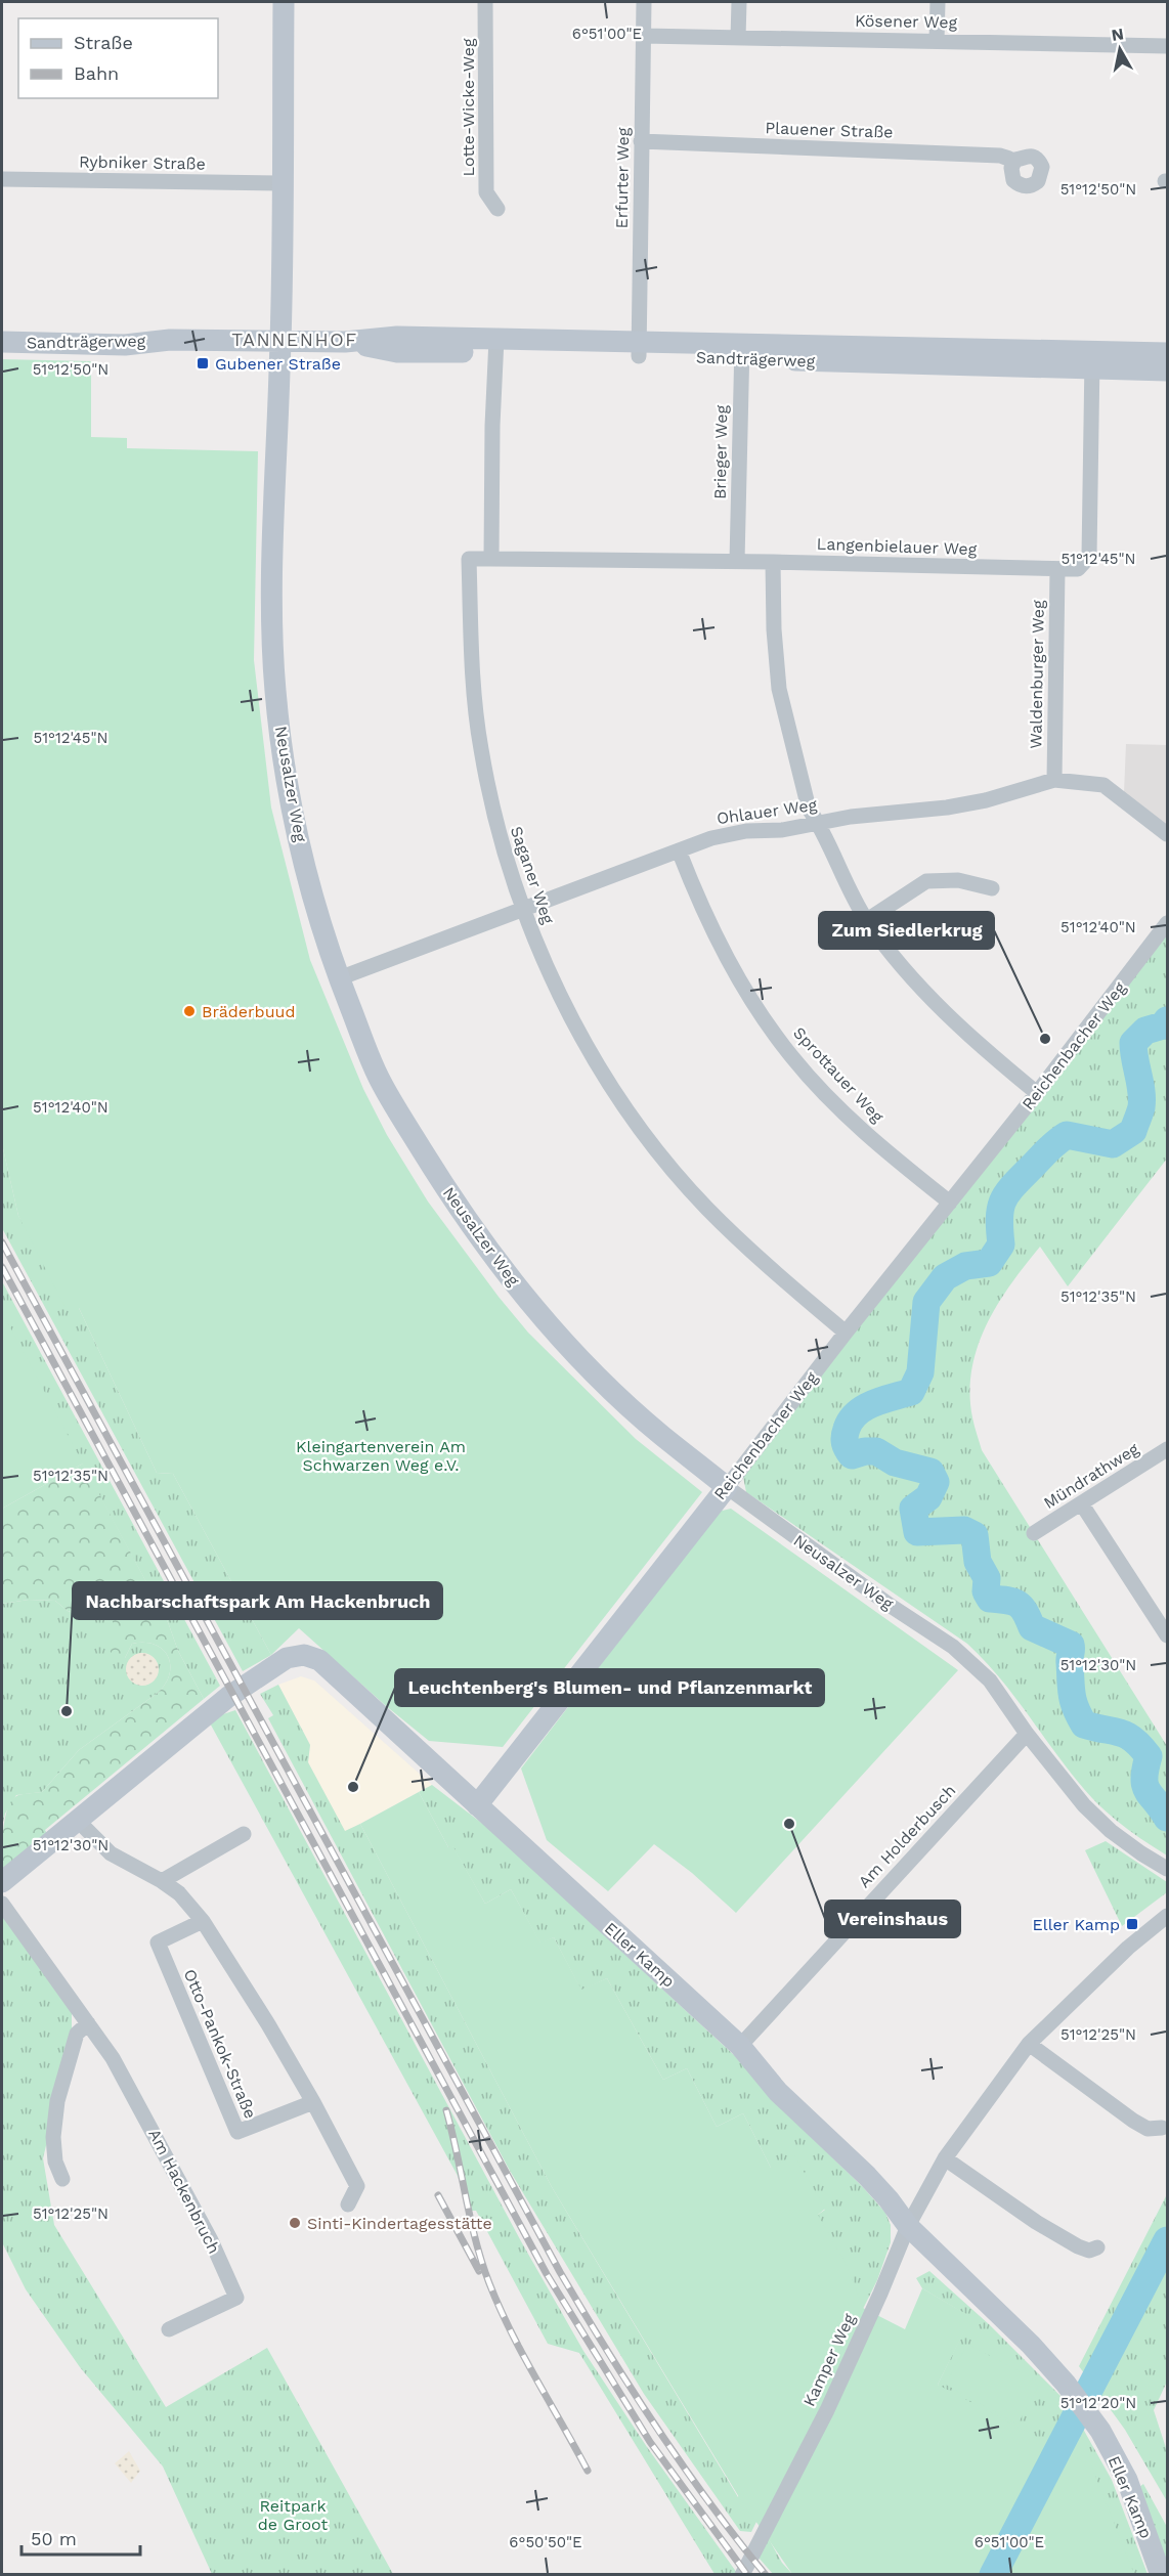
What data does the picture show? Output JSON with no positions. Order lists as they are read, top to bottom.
{
  "streets": {
    "street": [
      "Kösener Weg",
      "Lotte-Wicke-Weg",
      "Plauener Straße",
      "Rybniker Straße",
      "Erfurter Weg",
      "Sandträgerweg",
      "Brieger Weg",
      "Langenbielauer Weg",
      "Waldenburger Weg",
      "Neusalzer Weg",
      "Ohlauer Weg",
      "Saganer Weg",
      "Reichenbacher Weg",
      "Sprottauer Weg",
      "Mündrathweg",
      "Am Holderbusch",
      "Eller Kamp",
      "Otto-Pankok-Straße",
      "Am Hackenbruch",
      "Kamper Weg"
    ]
  },
  "crossings": [
    ["Kösener Weg", "Erfurter Weg"],
    ["Plauener Straße", "Erfurter Weg"],
    ["Erfurter Weg", "Sandträgerweg"],
    ["Sandträgerweg", "Brieger Weg"],
    ["Sandträgerweg", "Langenbielauer Weg"],
    ["Sandträgerweg", "Neusalzer Weg"],
    ["Brieger Weg", "Langenbielauer Weg"],
    ["Langenbielauer Weg", "Waldenburger Weg"],
    ["Langenbielauer Weg", "Saganer Weg"],
    ["Waldenburger Weg", "Ohlauer Weg"],
    ["Neusalzer Weg", "Ohlauer Weg"],
    ["Neusalzer Weg", "Reichenbacher Weg"],
    ["Neusalzer Weg", "Am Holderbusch"],
    ["Ohlauer Weg", "Saganer Weg"],
    ["Ohlauer Weg", "Sprottauer Weg"],
    ["Saganer Weg", "Reichenbacher Weg"],
    ["Reichenbacher Weg", "Sprottauer Weg"],
    ["Reichenbacher Weg", "Eller Kamp"],
    ["Am Holderbusch", "Eller Kamp"],
    ["Eller Kamp", "Kamper Weg"]
  ],
  "districts": ["TANNENHOF"],
  "parks": ["Kleingartenverein Am Schwarzen Weg e.V.", "Reitpark de Groot"],
  "places": {
    "transit": ["Gubener Straße", "Eller Kamp"],
    "other": [
      "Bräderbuud",
      "Zum Siedlerkrug",
      "Nachbarschaftspark Am Hackenbruch",
      "Leuchtenberg's Blumen- und Pflanzenmarkt",
      "Vereinshaus",
      "Sinti-Kindertagesstätte"
    ]
  },
  "legend": ["Straße", "Bahn"],
  "scale_bar": "50 m",
  "north": "top",
  "coordinates": [
    "6°51'00\"E",
    "51°12'50\"N",
    "51°12'45\"N",
    "51°12'40\"N",
    "51°12'35\"N",
    "51°12'30\"N",
    "51°12'25\"N",
    "51°12'20\"N",
    "6°50'50\"E"
  ]
}
